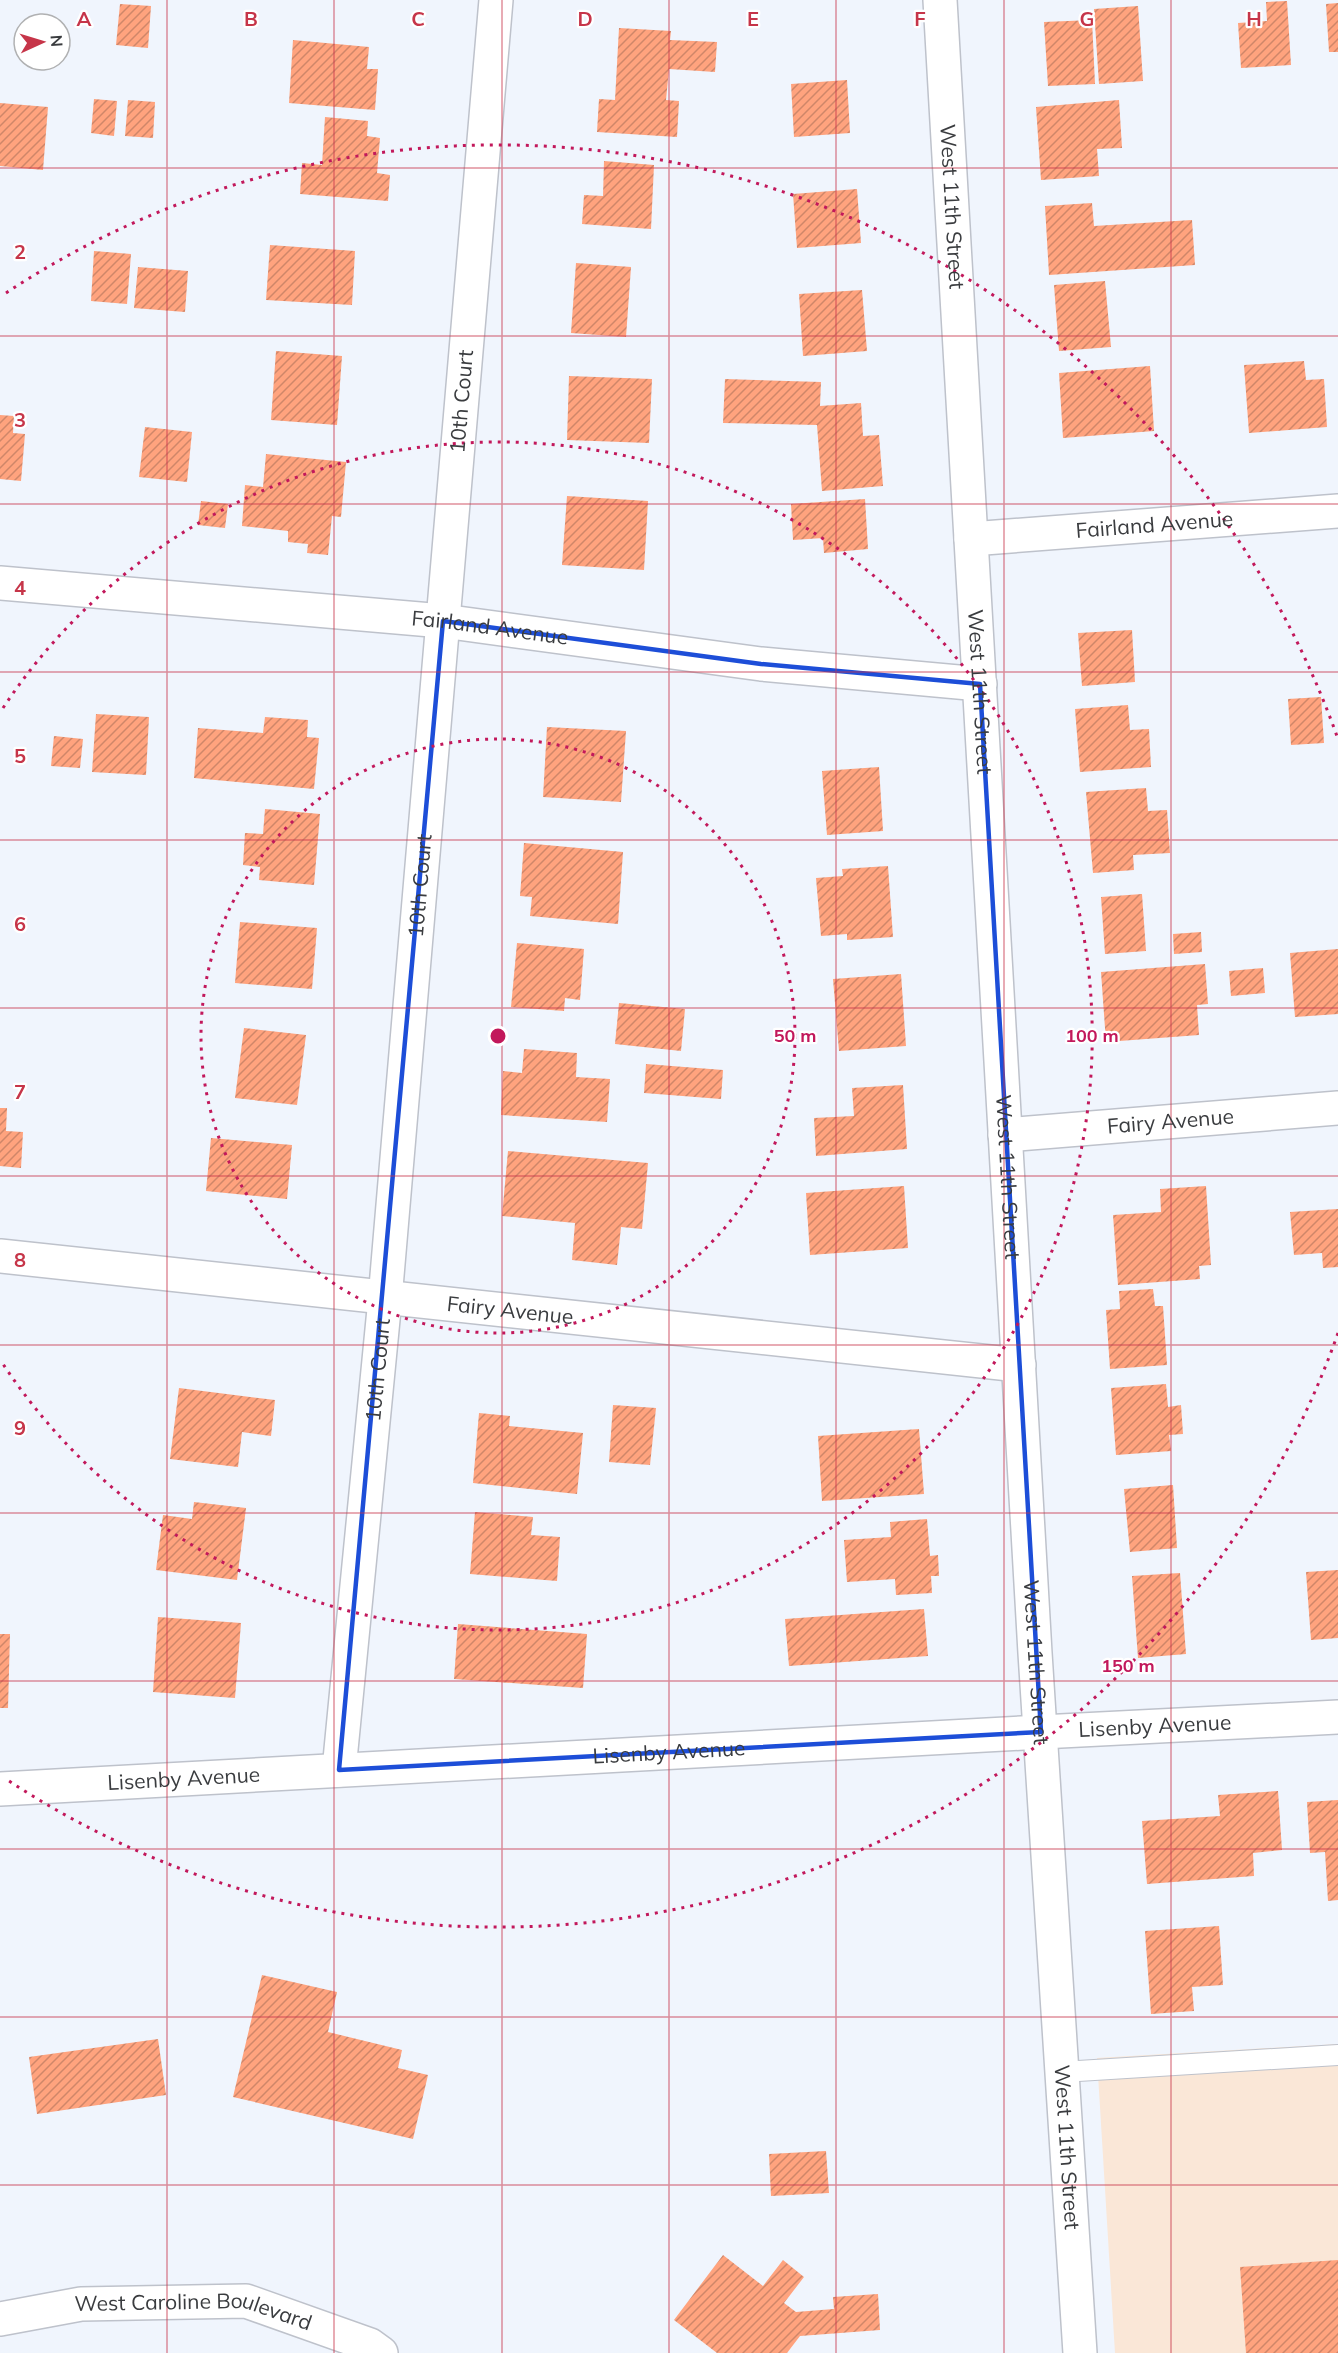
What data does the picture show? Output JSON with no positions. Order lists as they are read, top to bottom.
{
  "streets": {
    "street": [
      "West 11th Street",
      "10th Court",
      "Fairland Avenue",
      "Fairy Avenue",
      "Lisenby Avenue",
      "West Caroline Boulevard"
    ]
  },
  "crossings": [
    ["West 11th Street", "Fairland Avenue"],
    ["West 11th Street", "Fairy Avenue"],
    ["West 11th Street", "Lisenby Avenue"],
    ["10th Court", "Fairland Avenue"],
    ["10th Court", "Fairy Avenue"],
    ["10th Court", "Lisenby Avenue"]
  ],
  "north": "right",
  "grid": {
    "columns": [
      "A",
      "B",
      "C",
      "D",
      "E",
      "F",
      "G",
      "H"
    ],
    "rows": [
      "2",
      "3",
      "4",
      "5",
      "6",
      "7",
      "8",
      "9"
    ]
  },
  "rings": ["50 m", "100 m", "150 m"]
}
